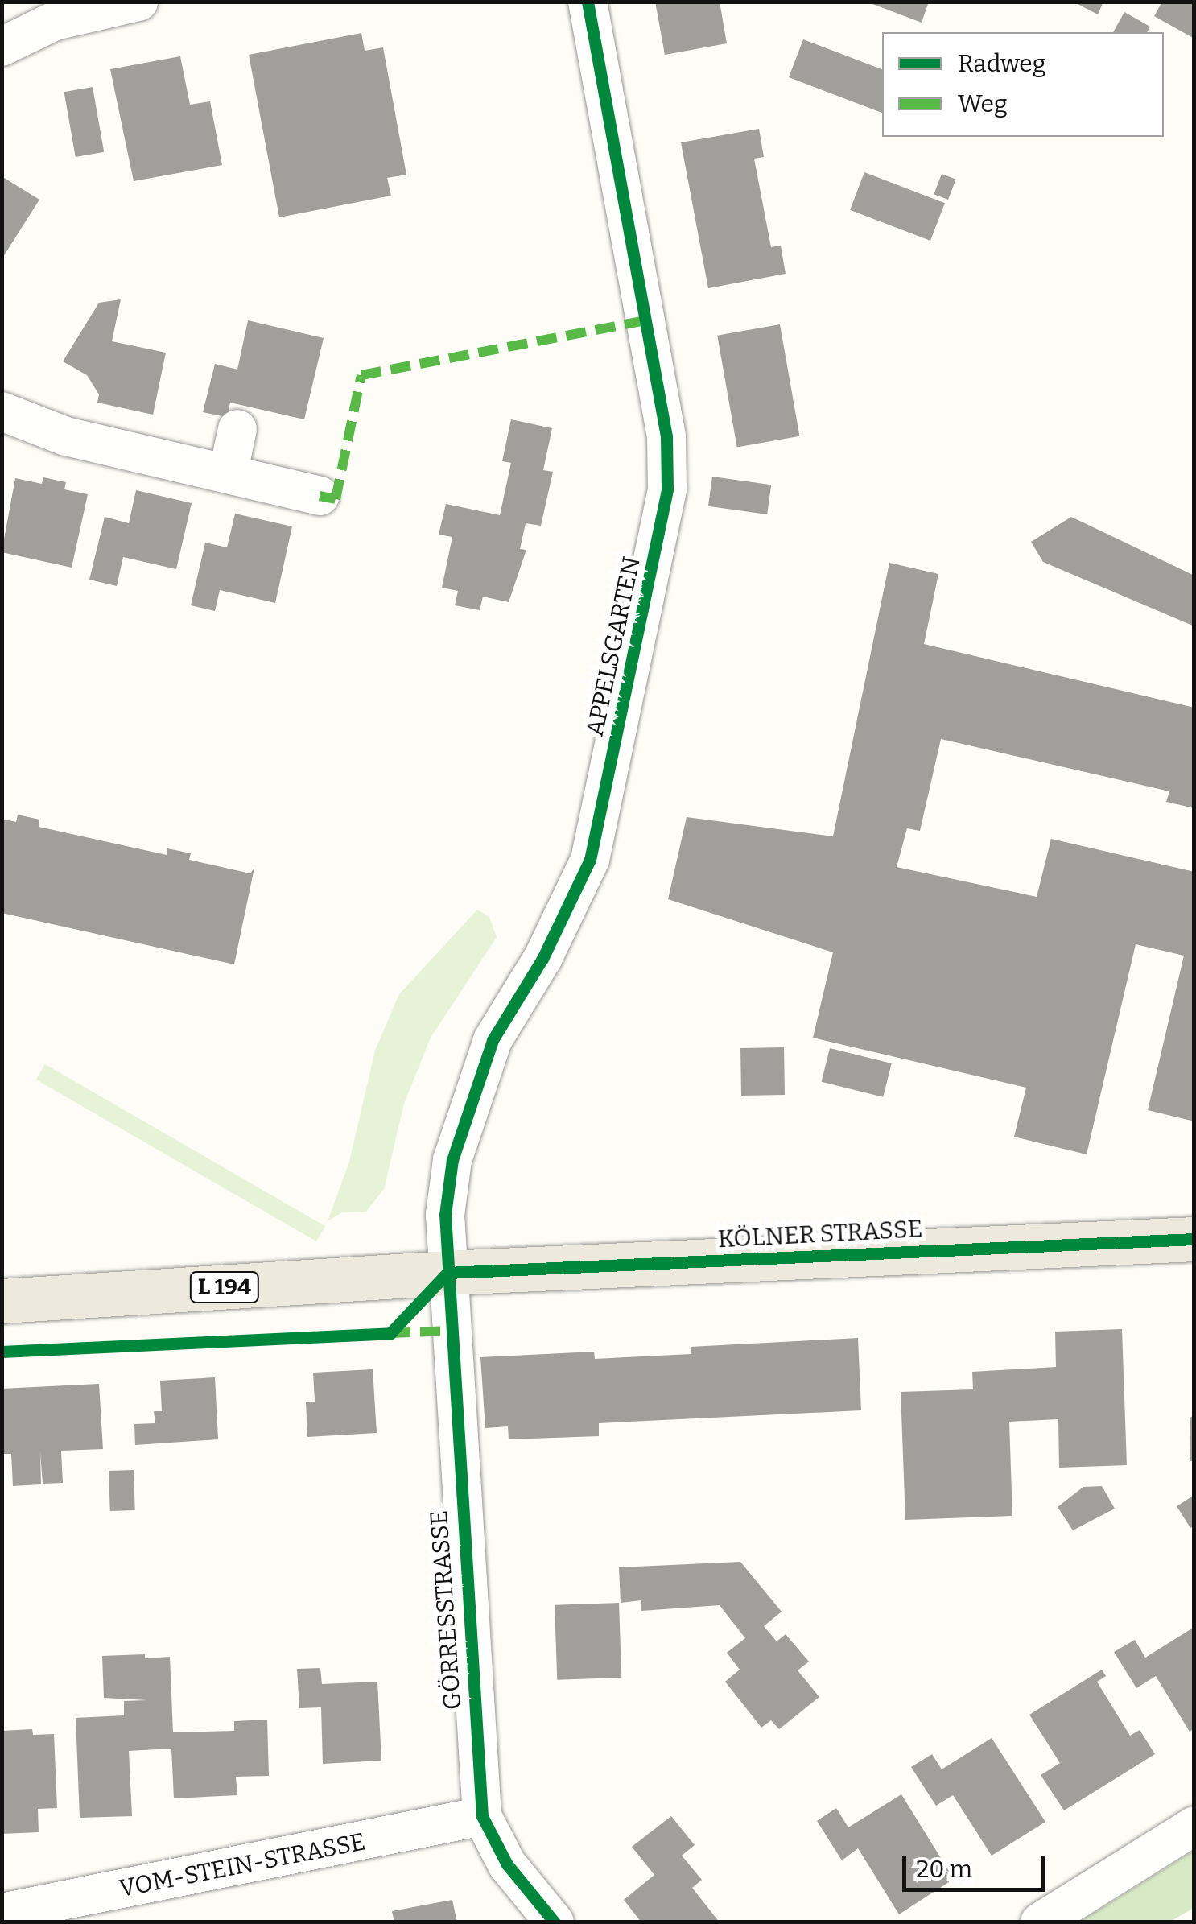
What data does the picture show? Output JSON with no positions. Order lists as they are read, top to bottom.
{
  "streets": {
    "main road": ["KÖLNER STRASSE", "L 194"],
    "street": ["APPELSGARTEN", "GÖRRESSTRASSE", "VOM-STEIN-STRASSE"]
  },
  "crossings": [
    ["APPELSGARTEN", "KÖLNER STRASSE"],
    ["APPELSGARTEN", "GÖRRESSTRASSE"],
    ["KÖLNER STRASSE", "GÖRRESSTRASSE"],
    ["GÖRRESSTRASSE", "VOM-STEIN-STRASSE"]
  ],
  "legend": ["Radweg", "Weg"],
  "scale_bar": "20 m"
}
